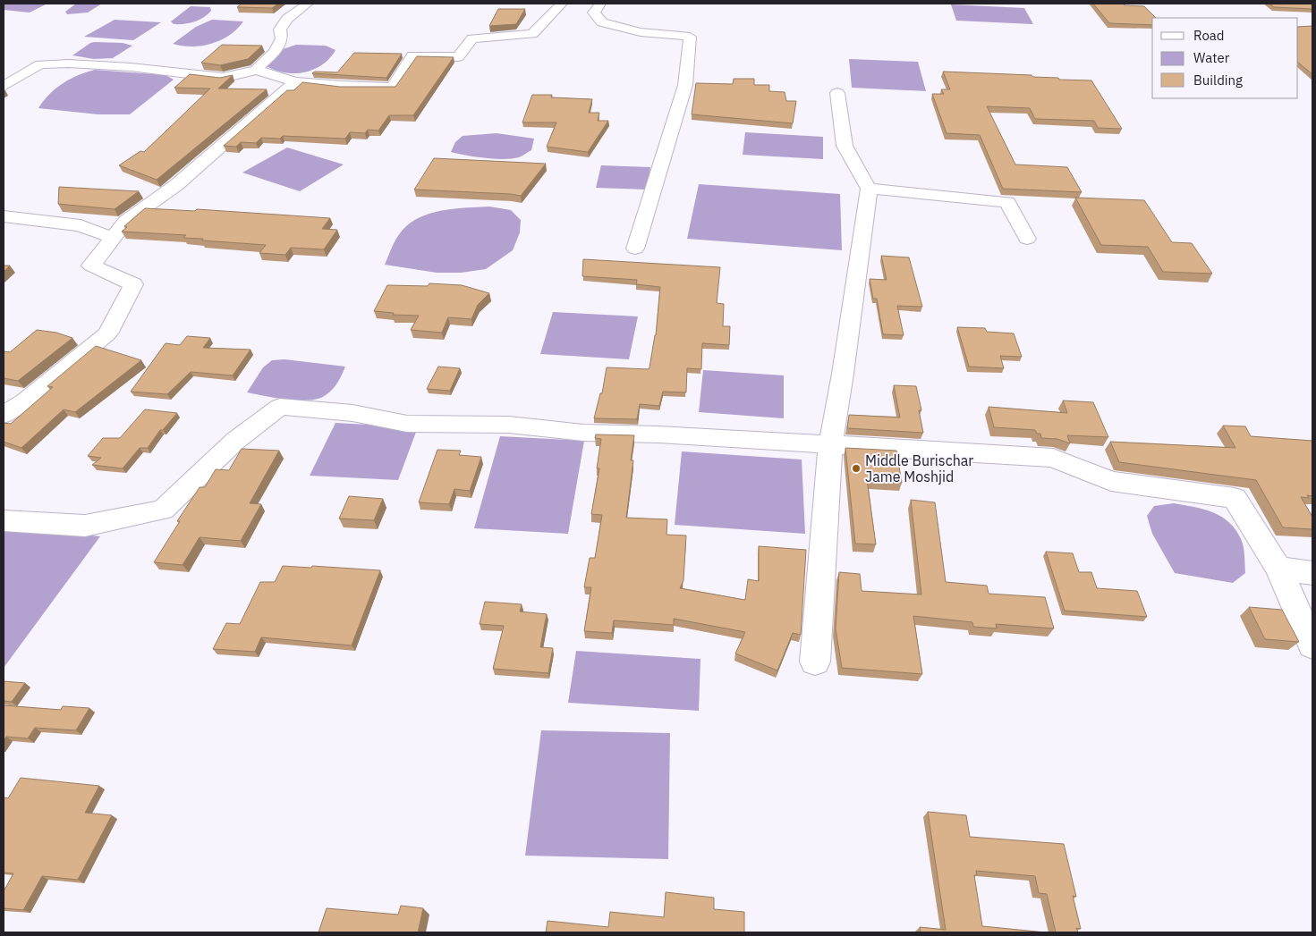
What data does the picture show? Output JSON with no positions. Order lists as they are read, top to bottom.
{
  "places": ["Middle Burischar Jame Moshjid"],
  "legend": ["Road", "Water", "Building"]
}
